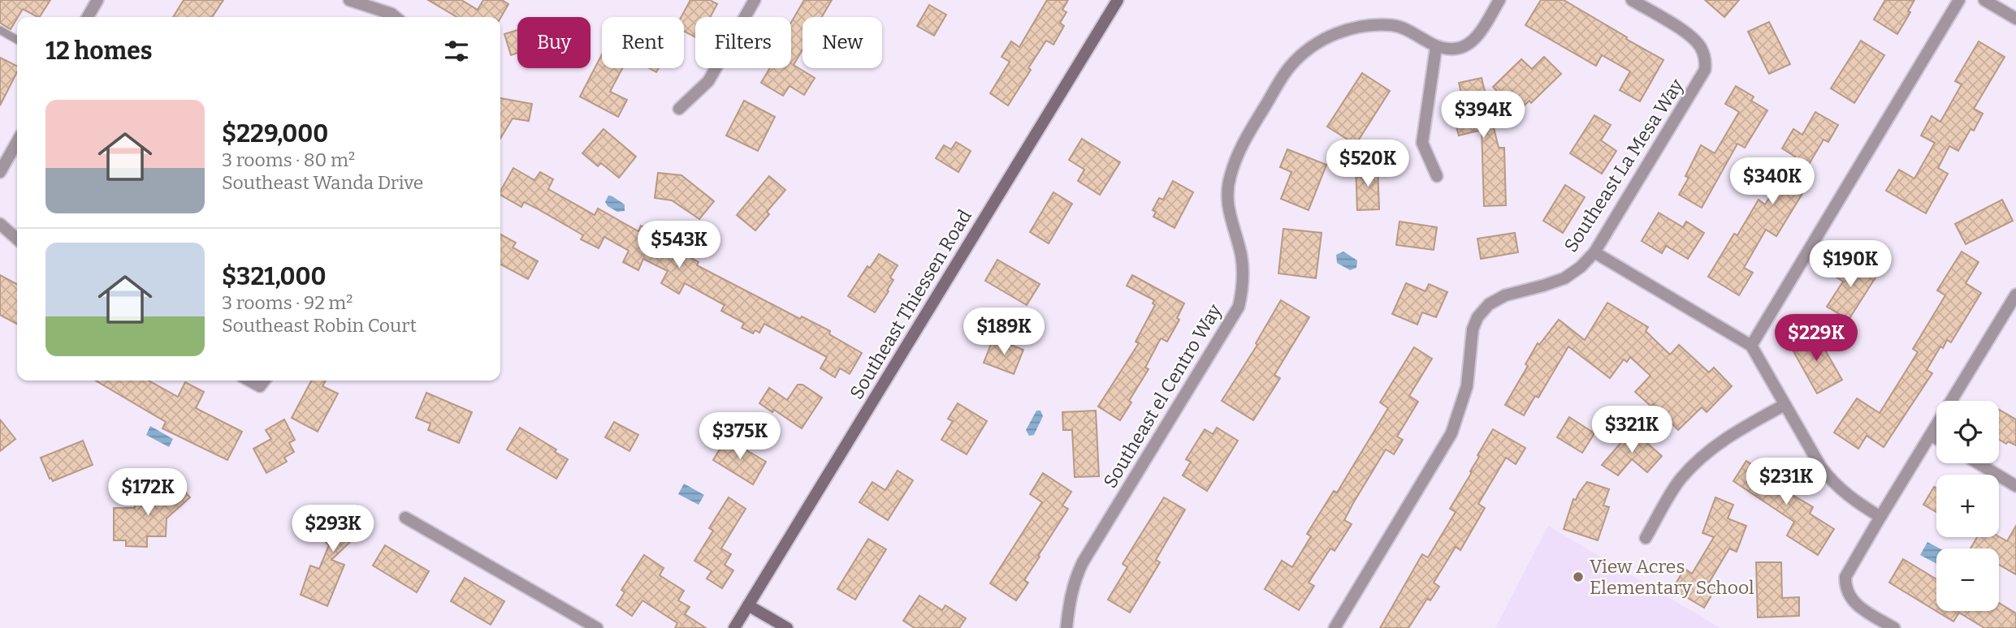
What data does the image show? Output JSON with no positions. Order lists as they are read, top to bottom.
{
  "streets": {
    "main road": ["Southeast Thiessen Road"],
    "street": ["Southeast La Mesa Way", "Southeast el Centro Way"]
  },
  "places": ["View Acres Elementary School"],
  "page": {
    "chip": [
      "Buy",
      "Rent",
      "Filters",
      "New"
    ],
    "heading": "12 homes",
    "list": [
      {
        "name": "$229,000",
        "note": "3 rooms · 80 m² · Southeast Wanda Drive"
      },
      {
        "name": "$321,000",
        "note": "3 rooms · 92 m² · Southeast Robin Court"
      }
    ],
    "price": [
      "$394K",
      "$520K",
      "$340K",
      "$543K",
      "$190K",
      "$189K",
      "$229K",
      "$321K",
      "$375K",
      "$231K",
      "$172K",
      "$293K"
    ],
    "map_buttons": ["+", "−"]
  }
}
